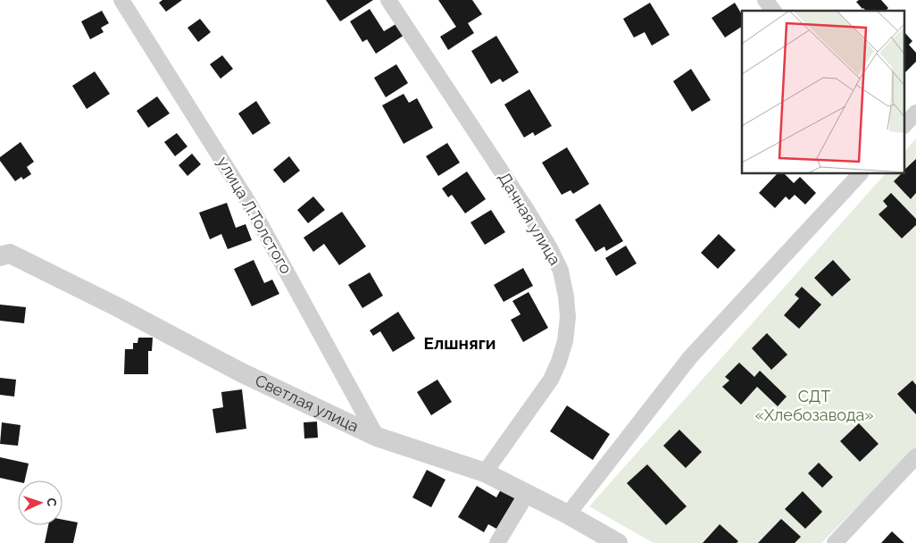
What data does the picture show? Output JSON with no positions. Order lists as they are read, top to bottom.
{
  "streets": {
    "street": ["улица Л.Толстого", "Дачная улица", "Светлая улица"]
  },
  "crossings": [
    ["улица Л.Толстого", "Светлая улица"],
    ["Дачная улица", "Светлая улица"]
  ],
  "districts": ["Елшняги"],
  "parks": ["СДТ «Хлебозавода»"],
  "north": "right"
}
